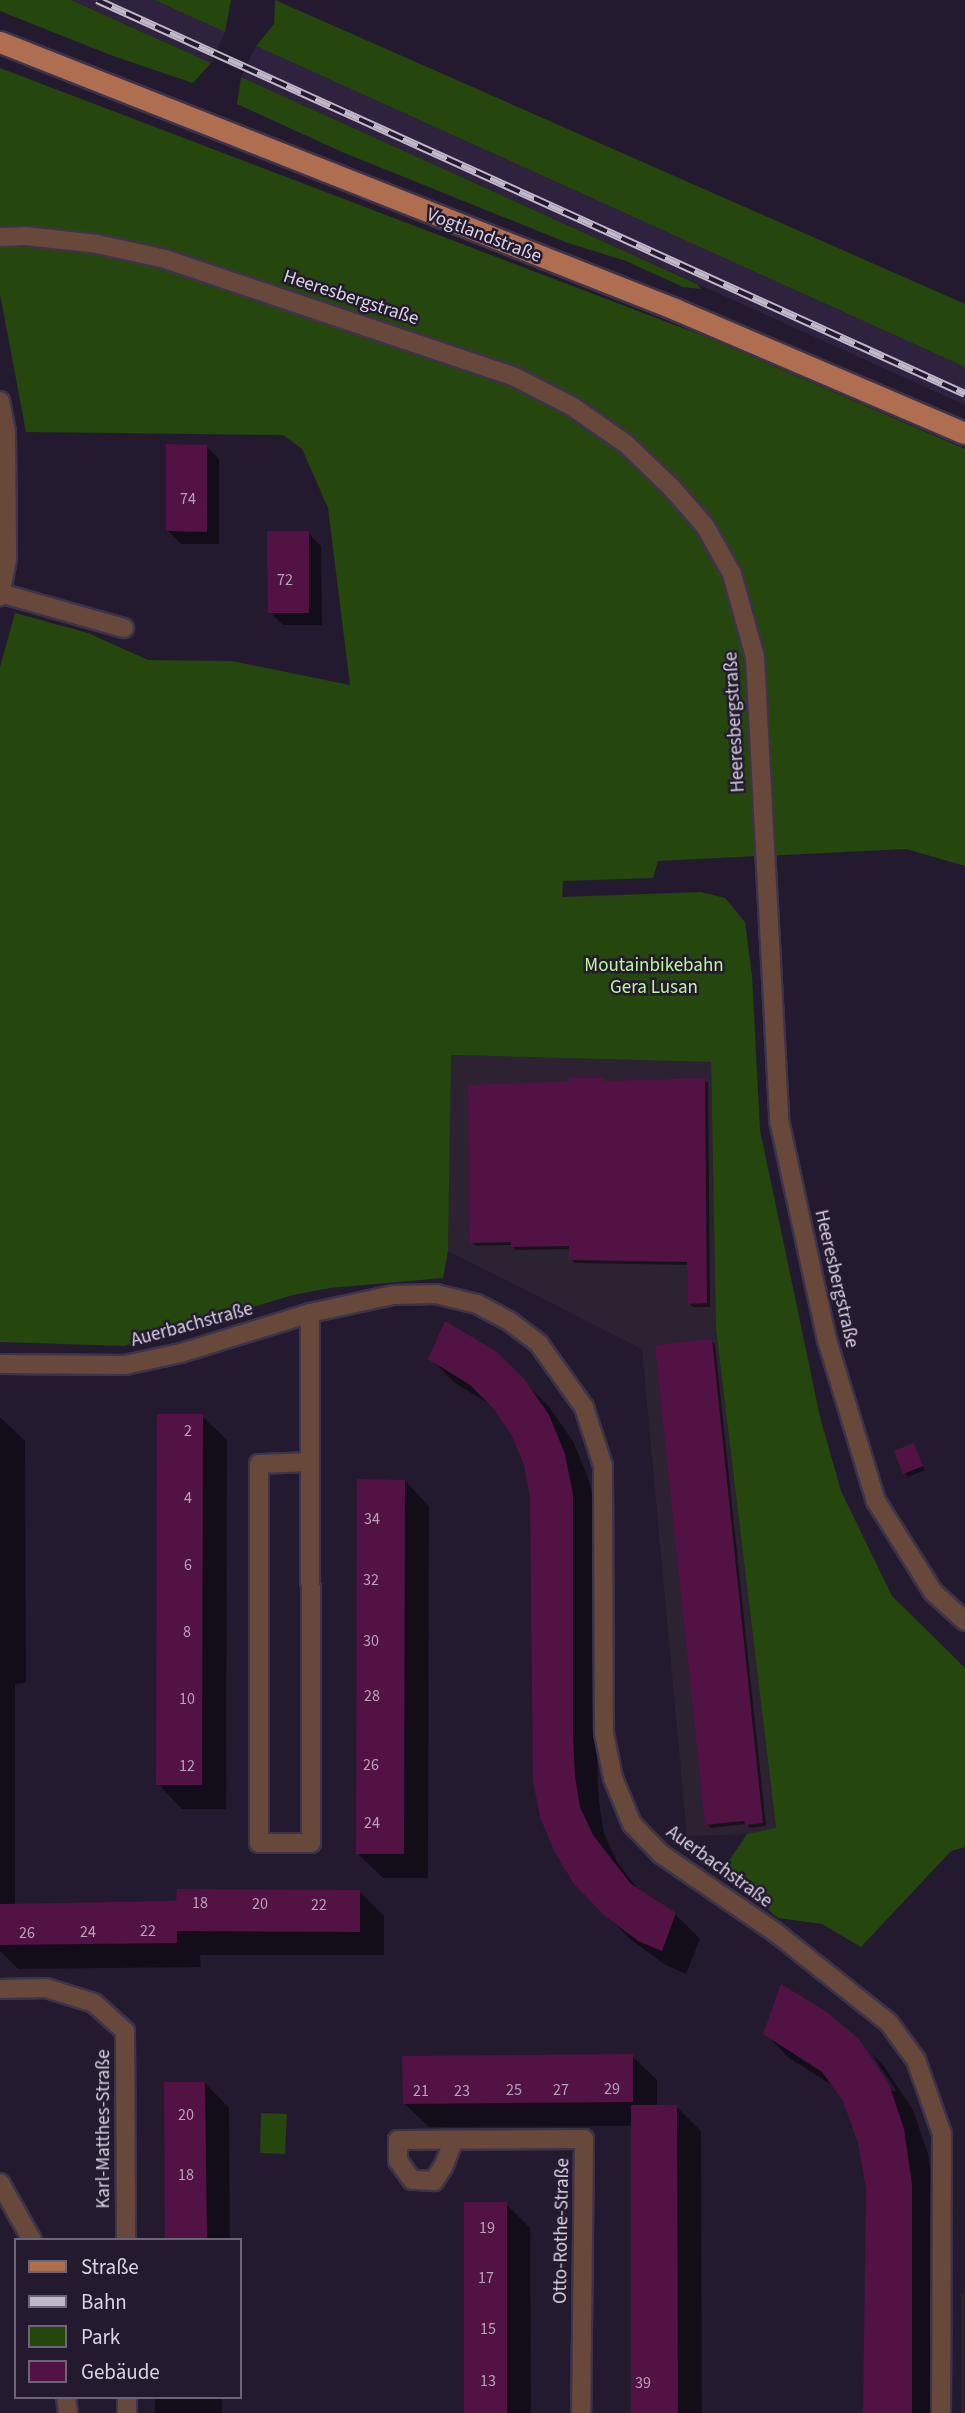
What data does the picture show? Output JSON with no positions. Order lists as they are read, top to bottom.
{
  "streets": {
    "main road": ["Vogtlandstraße"],
    "street": [
      "Heeresbergstraße",
      "Auerbachstraße",
      "Karl-Matthes-Straße",
      "Otto-Rothe-Straße"
    ]
  },
  "parks": ["Moutainbikebahn Gera Lusan"],
  "house_numbers": [
    "74",
    "72",
    "2",
    "4",
    "34",
    "6",
    "32",
    "8",
    "30",
    "28",
    "10",
    "26",
    "12",
    "24",
    "18",
    "20",
    "22",
    "22",
    "24",
    "26",
    "29",
    "25",
    "27",
    "21",
    "23",
    "20",
    "18",
    "19",
    "17",
    "15",
    "13",
    "39"
  ],
  "legend": [
    "Straße",
    "Bahn",
    "Park",
    "Gebäude"
  ]
}
